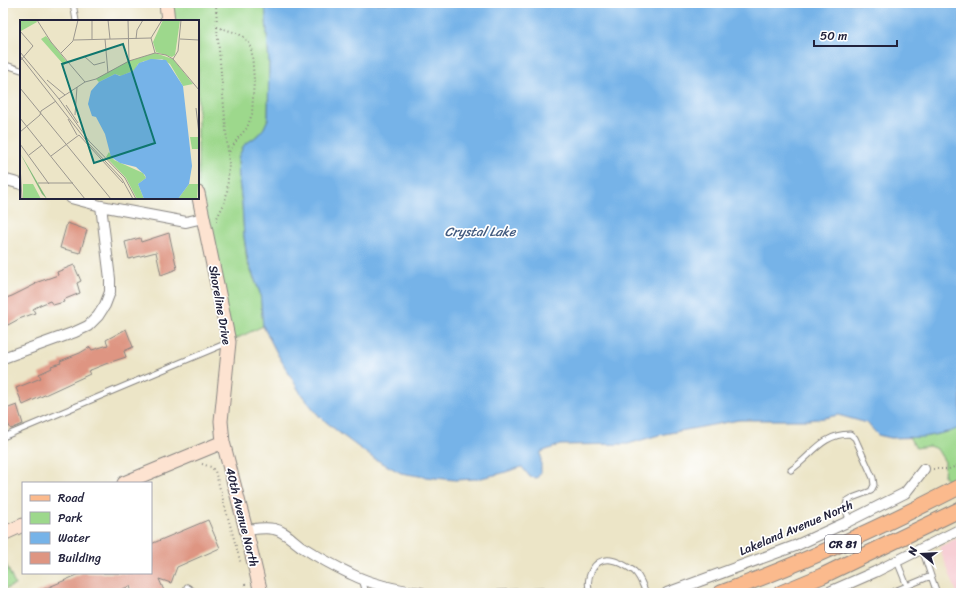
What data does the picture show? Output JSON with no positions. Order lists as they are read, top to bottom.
{
  "streets": {
    "main road": ["CR 81"],
    "street": ["Shoreline Drive", "40th Avenue North", "Lakeland Avenue North"]
  },
  "crossings": [
    ["Shoreline Drive", "40th Avenue North"]
  ],
  "water": ["Crystal Lake"],
  "legend": [
    "Road",
    "Park",
    "Water",
    "Building"
  ],
  "scale_bar": "50 m",
  "north": "left"
}
